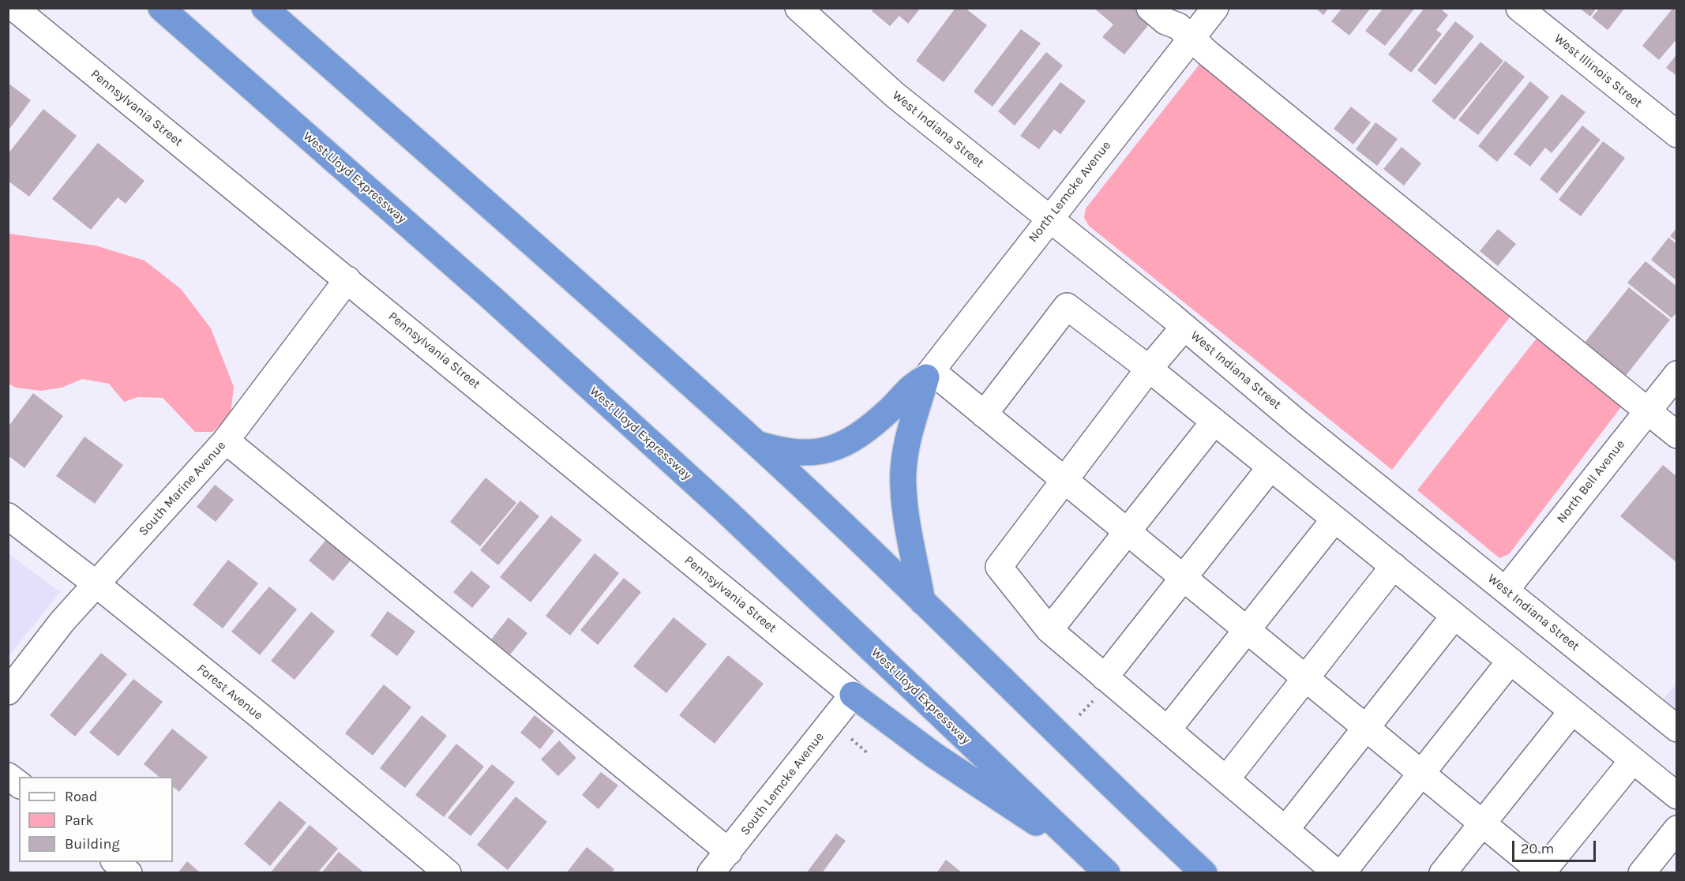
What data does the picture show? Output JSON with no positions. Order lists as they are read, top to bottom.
{
  "streets": {
    "highway": ["West Lloyd Expressway"],
    "street": [
      "West Illinois Street",
      "Pennsylvania Street",
      "West Indiana Street",
      "North Lemcke Avenue",
      "North Bell Avenue",
      "South Marine Avenue",
      "Forest Avenue",
      "South Lemcke Avenue"
    ]
  },
  "crossings": [
    ["Pennsylvania Street", "South Marine Avenue"],
    ["Pennsylvania Street", "South Lemcke Avenue"],
    ["West Indiana Street", "North Lemcke Avenue"],
    ["West Indiana Street", "North Bell Avenue"],
    ["South Marine Avenue", "Forest Avenue"]
  ],
  "legend": ["Road", "Park", "Building"],
  "scale_bar": "20 m"
}
